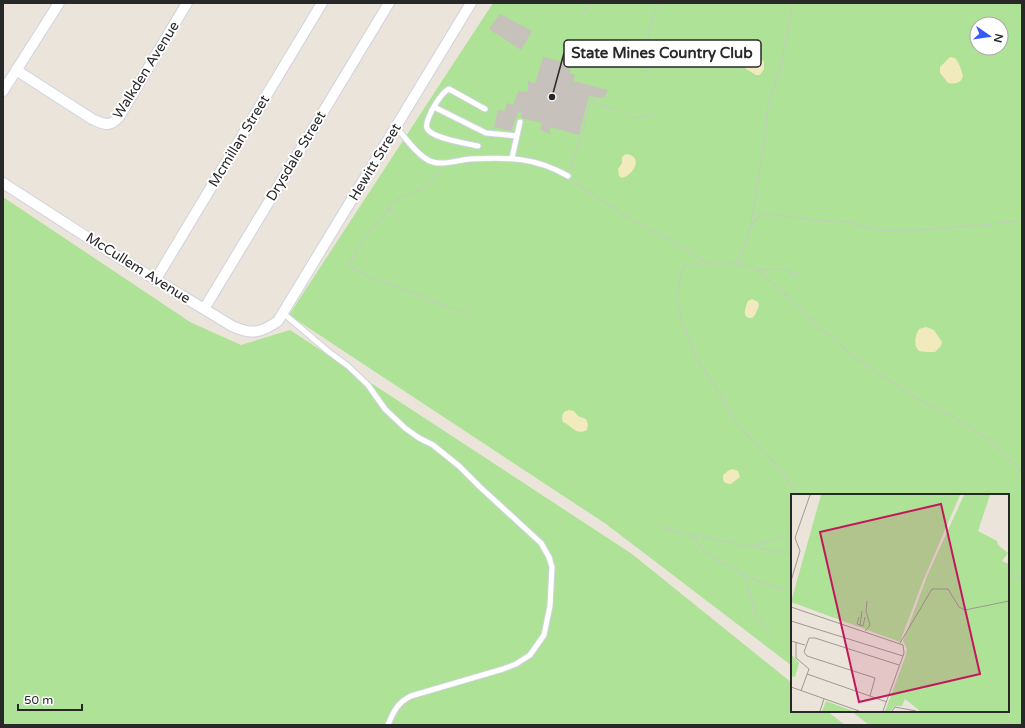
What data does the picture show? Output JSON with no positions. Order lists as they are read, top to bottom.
{
  "streets": {
    "street": [
      "Walkden Avenue",
      "Mcmillan Street",
      "Drysdale Street",
      "Hewitt Street",
      "McCullem Avenue"
    ]
  },
  "crossings": [
    ["Mcmillan Street", "McCullem Avenue"],
    ["Drysdale Street", "McCullem Avenue"],
    ["Hewitt Street", "McCullem Avenue"]
  ],
  "places": ["State Mines Country Club"],
  "scale_bar": "50 m",
  "north": "right"
}
